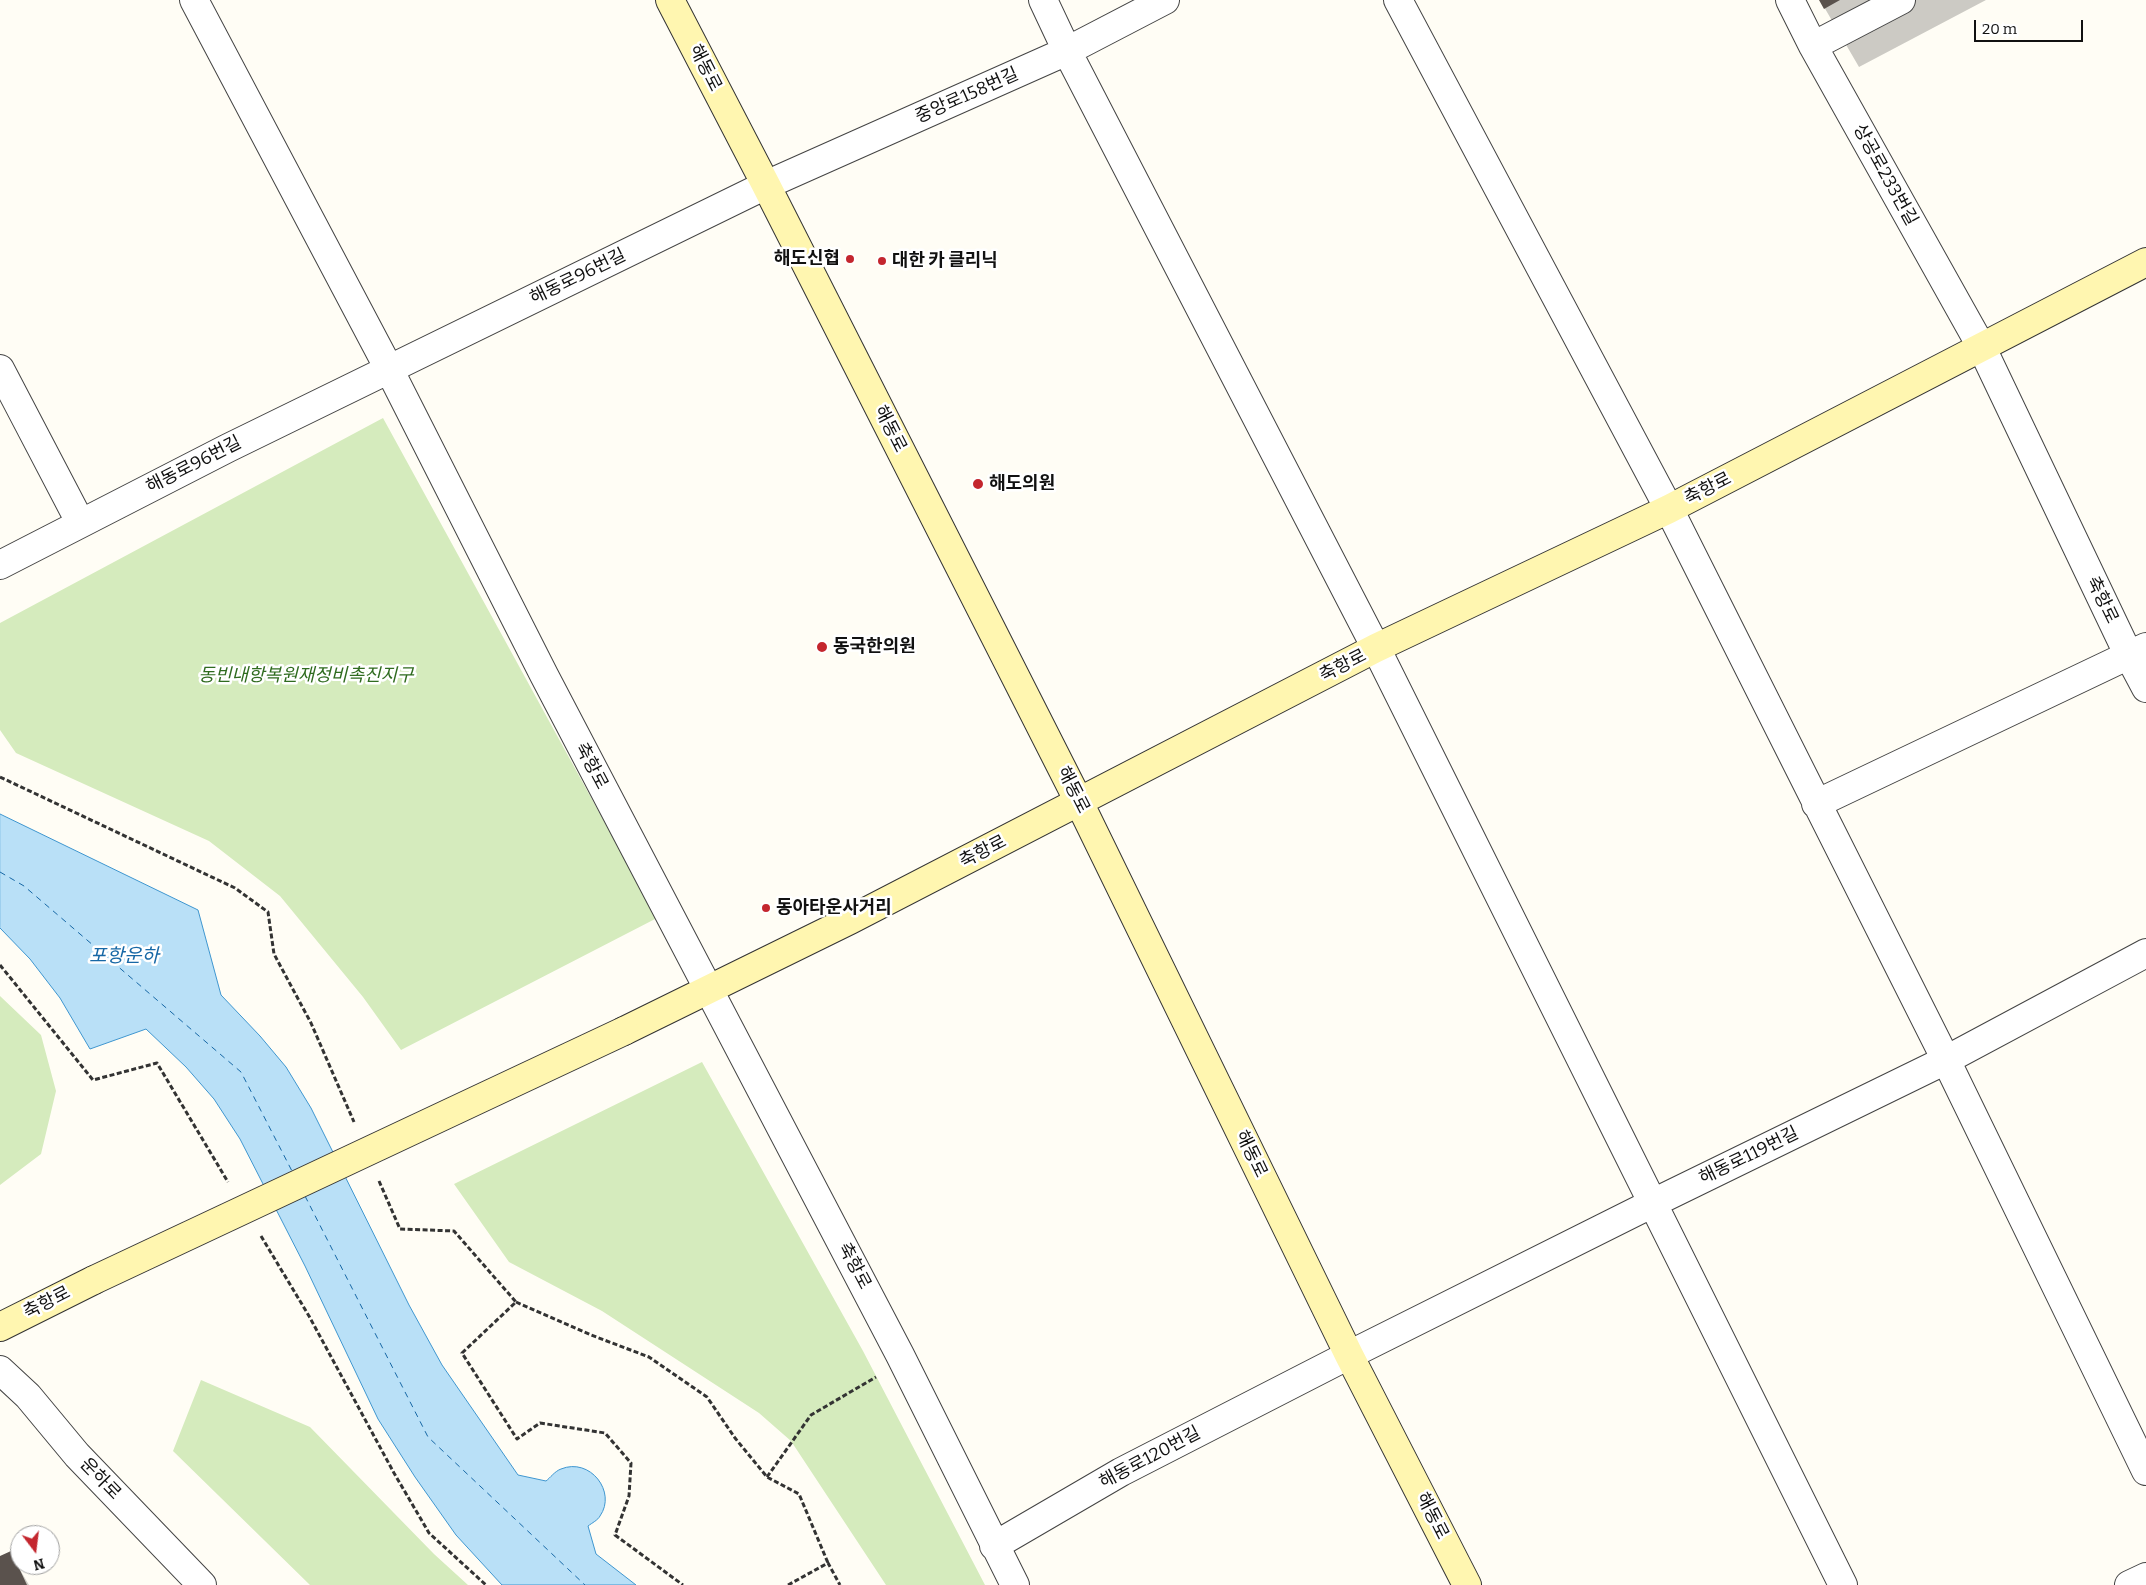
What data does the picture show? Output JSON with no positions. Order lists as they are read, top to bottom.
{
  "streets": {
    "main road": ["해동로", "축항로"],
    "street": [
      "중앙로158번길",
      "상공로233번길",
      "해동로96번길",
      "해동로119번길",
      "해동로120번길",
      "운하로"
    ]
  },
  "crossings": [
    ["해동로", "중앙로158번길"],
    ["해동로", "해동로96번길"],
    ["해동로", "축항로"],
    ["해동로", "해동로119번길"],
    ["해동로", "해동로120번길"],
    ["중앙로158번길", "해동로96번길"],
    ["상공로233번길", "축항로"],
    ["해동로96번길", "축항로"],
    ["축항로", "해동로120번길"],
    ["해동로119번길", "해동로120번길"]
  ],
  "water": ["포항운하"],
  "parks": ["동빈내항복원재정비촉진지구"],
  "places": [
    "해도신협",
    "대한 카 클리닉",
    "해도의원",
    "동국한의원",
    "동아타운사거리"
  ],
  "scale_bar": "20 m",
  "north": "bottom"
}
